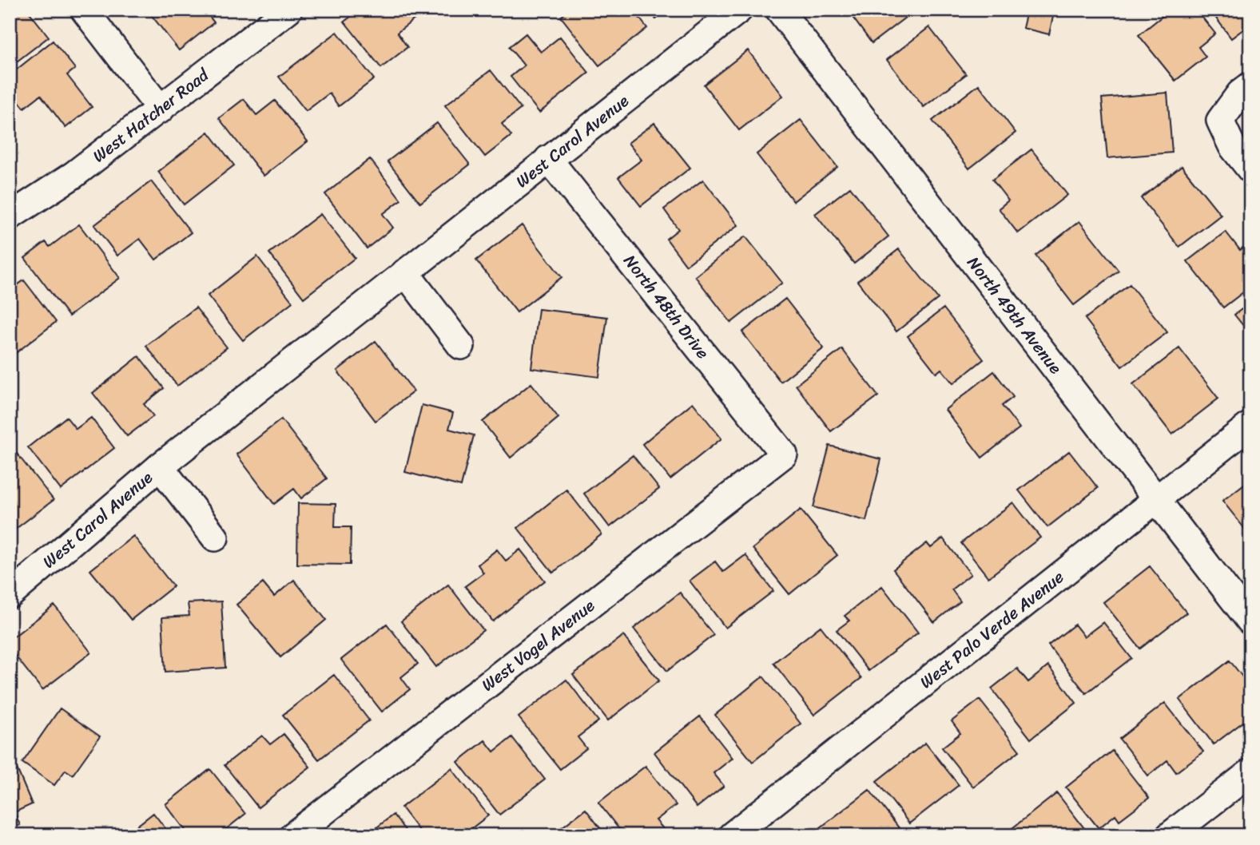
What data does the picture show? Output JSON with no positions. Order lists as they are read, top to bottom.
{
  "streets": {
    "street": [
      "West Hatcher Road",
      "West Carol Avenue",
      "North 48th Drive",
      "North 49th Avenue",
      "West Palo Verde Avenue",
      "West Vogel Avenue"
    ]
  },
  "crossings": [
    ["West Carol Avenue", "North 48th Drive"],
    ["North 48th Drive", "West Vogel Avenue"],
    ["North 49th Avenue", "West Palo Verde Avenue"]
  ]
}
